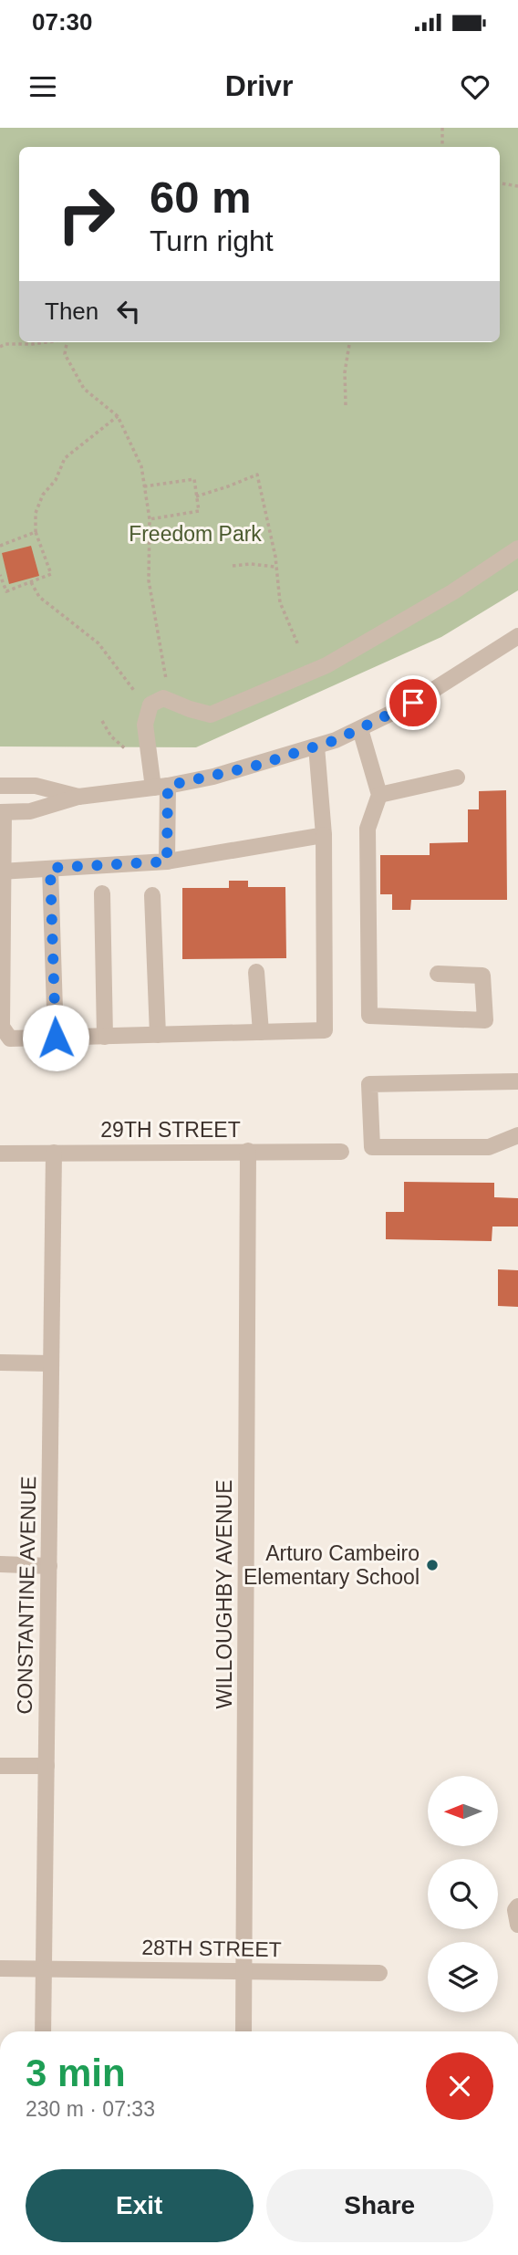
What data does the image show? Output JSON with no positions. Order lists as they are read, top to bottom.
{
  "streets": {
    "street": [
      "29TH STREET",
      "WILLOUGHBY AVENUE",
      "CONSTANTINE AVENUE",
      "28TH STREET"
    ]
  },
  "crossings": [
    ["29TH STREET", "WILLOUGHBY AVENUE"],
    ["29TH STREET", "CONSTANTINE AVENUE"],
    ["WILLOUGHBY AVENUE", "28TH STREET"],
    ["CONSTANTINE AVENUE", "28TH STREET"]
  ],
  "parks": ["Freedom Park"],
  "places": ["Arturo Cambeiro Elementary School"],
  "north": "left",
  "page": {
    "status": "07:30",
    "header": "Drivr",
    "turn": ["60 m", "Turn right"],
    "then": "Then",
    "heading": ["3 min", "230 m · 07:33"],
    "buttons": ["Exit", "Share"]
  }
}
